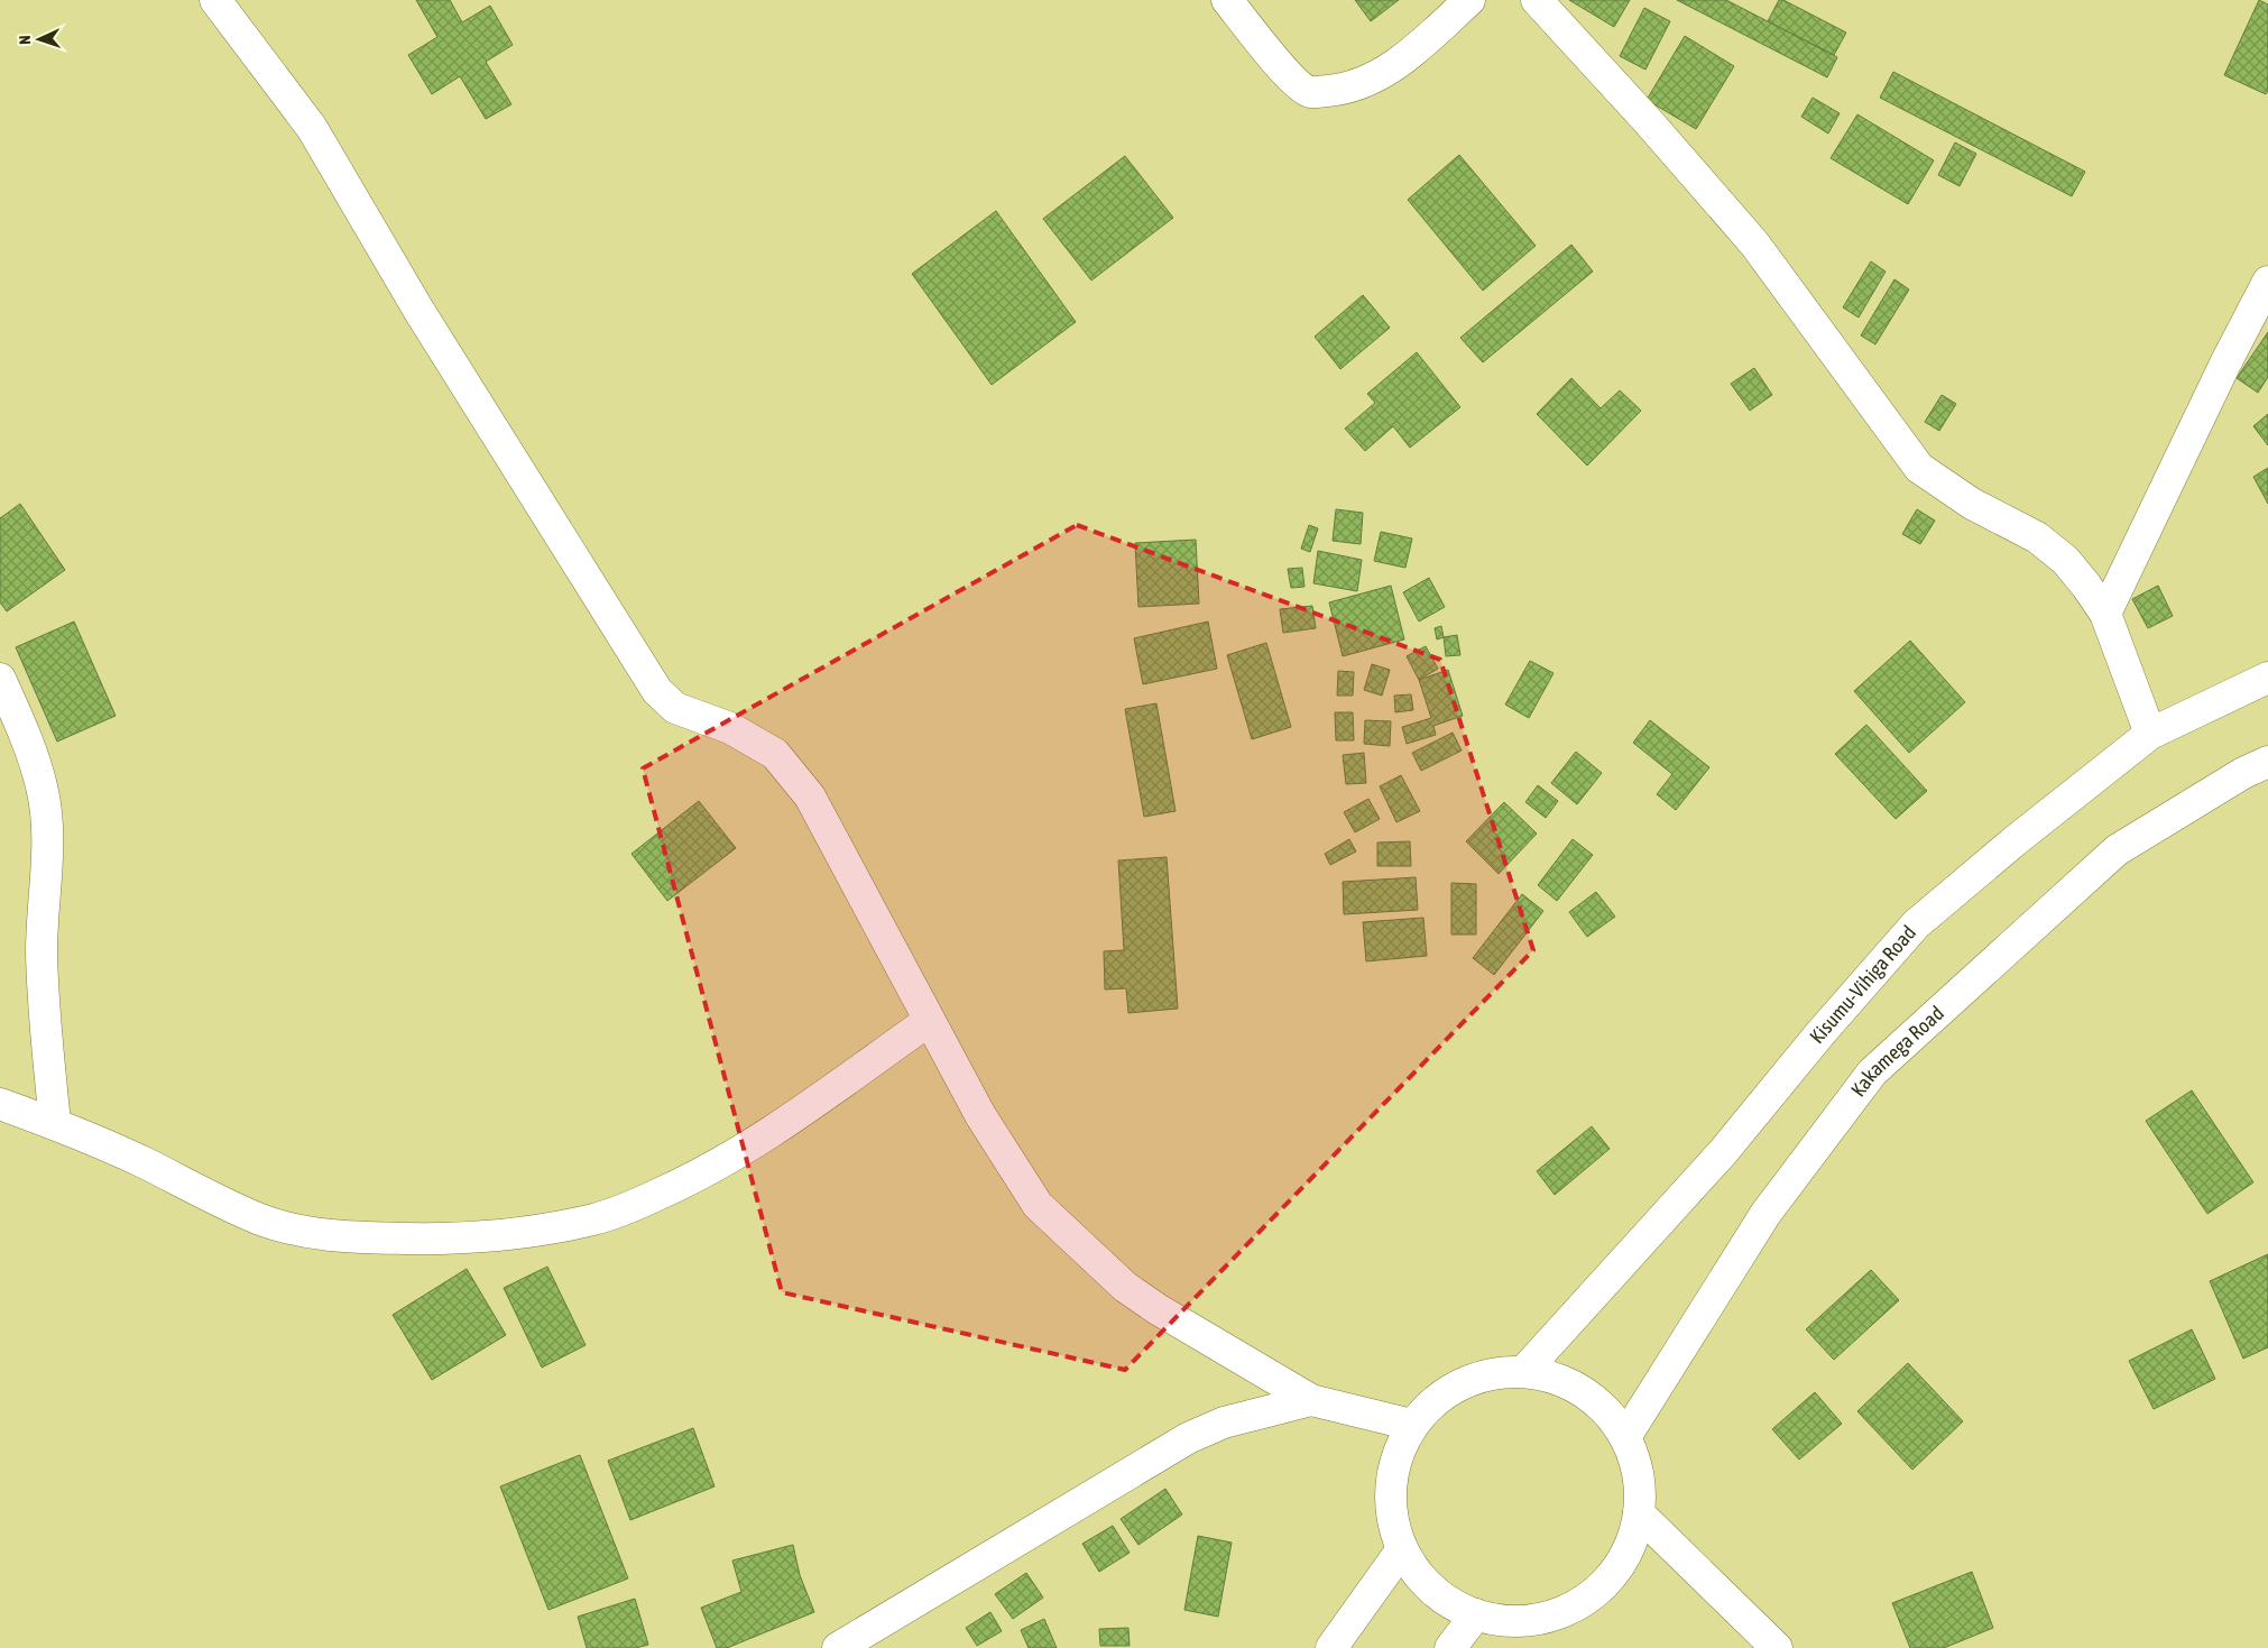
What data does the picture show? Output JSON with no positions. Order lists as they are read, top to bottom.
{
  "streets": {
    "main road": ["Kisumu-Vihiga Road", "Kakamega Road"]
  },
  "north": "left"
}
